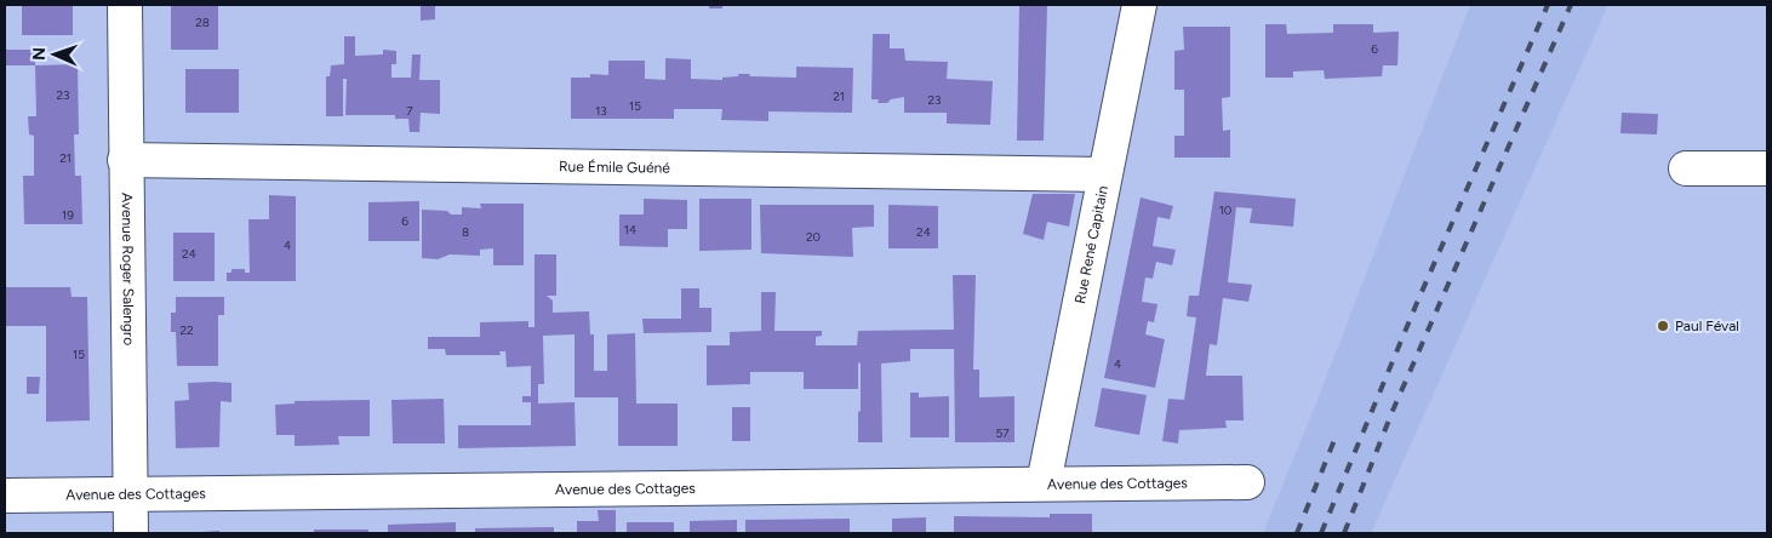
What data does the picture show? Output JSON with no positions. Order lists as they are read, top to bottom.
{
  "streets": {
    "street": [
      "Rue Émile Guéné",
      "Rue René Capitain",
      "Avenue Roger Salengro",
      "Avenue des Cottages"
    ]
  },
  "crossings": [
    ["Rue Émile Guéné", "Rue René Capitain"],
    ["Rue Émile Guéné", "Avenue Roger Salengro"],
    ["Rue René Capitain", "Avenue des Cottages"],
    ["Avenue Roger Salengro", "Avenue des Cottages"]
  ],
  "places": ["Paul Féval"],
  "house_numbers": [
    "28",
    "6",
    "23",
    "21",
    "23",
    "15",
    "7",
    "13",
    "21",
    "10",
    "19",
    "6",
    "14",
    "8",
    "24",
    "20",
    "4",
    "24",
    "22",
    "15",
    "4",
    "57"
  ],
  "north": "left"
}
